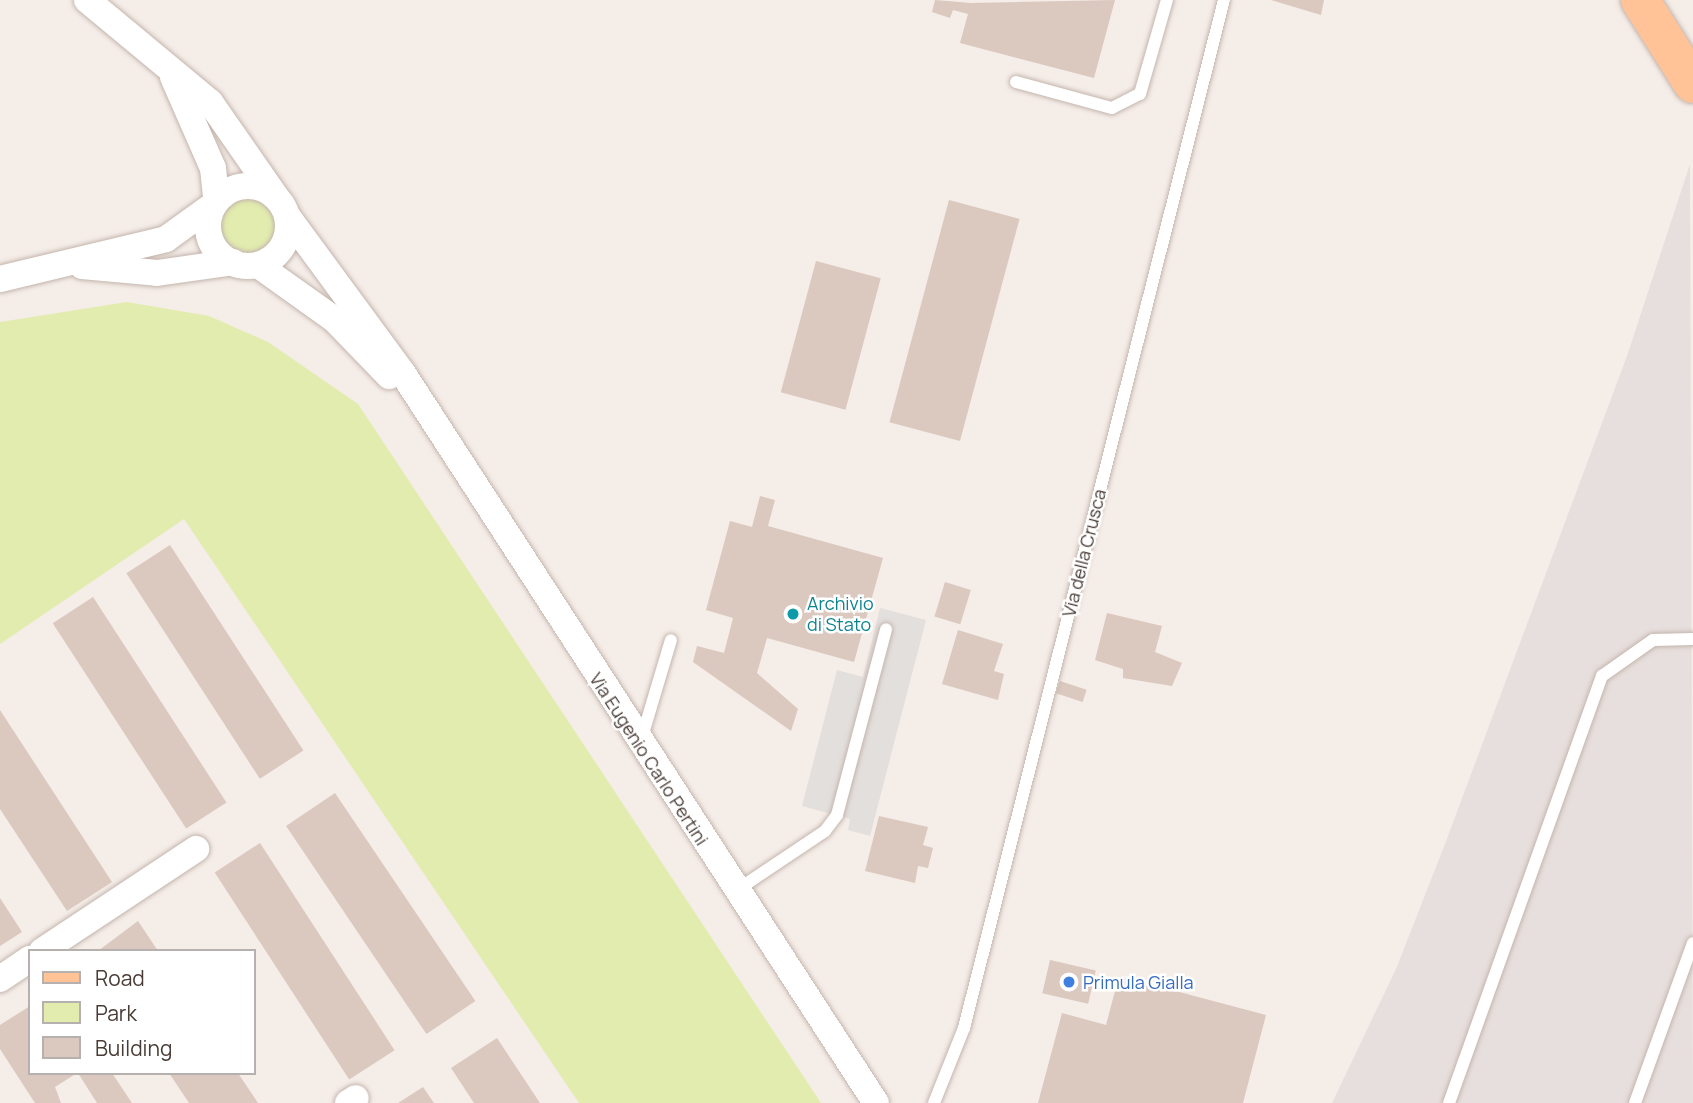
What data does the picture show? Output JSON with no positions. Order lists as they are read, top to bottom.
{
  "streets": {
    "street": ["Via Eugenio Carlo Pertini"],
    "lane": ["Via della Crusca"]
  },
  "places": ["Archivio di Stato", "Primula Gialla"],
  "legend": ["Road", "Park", "Building"]
}
